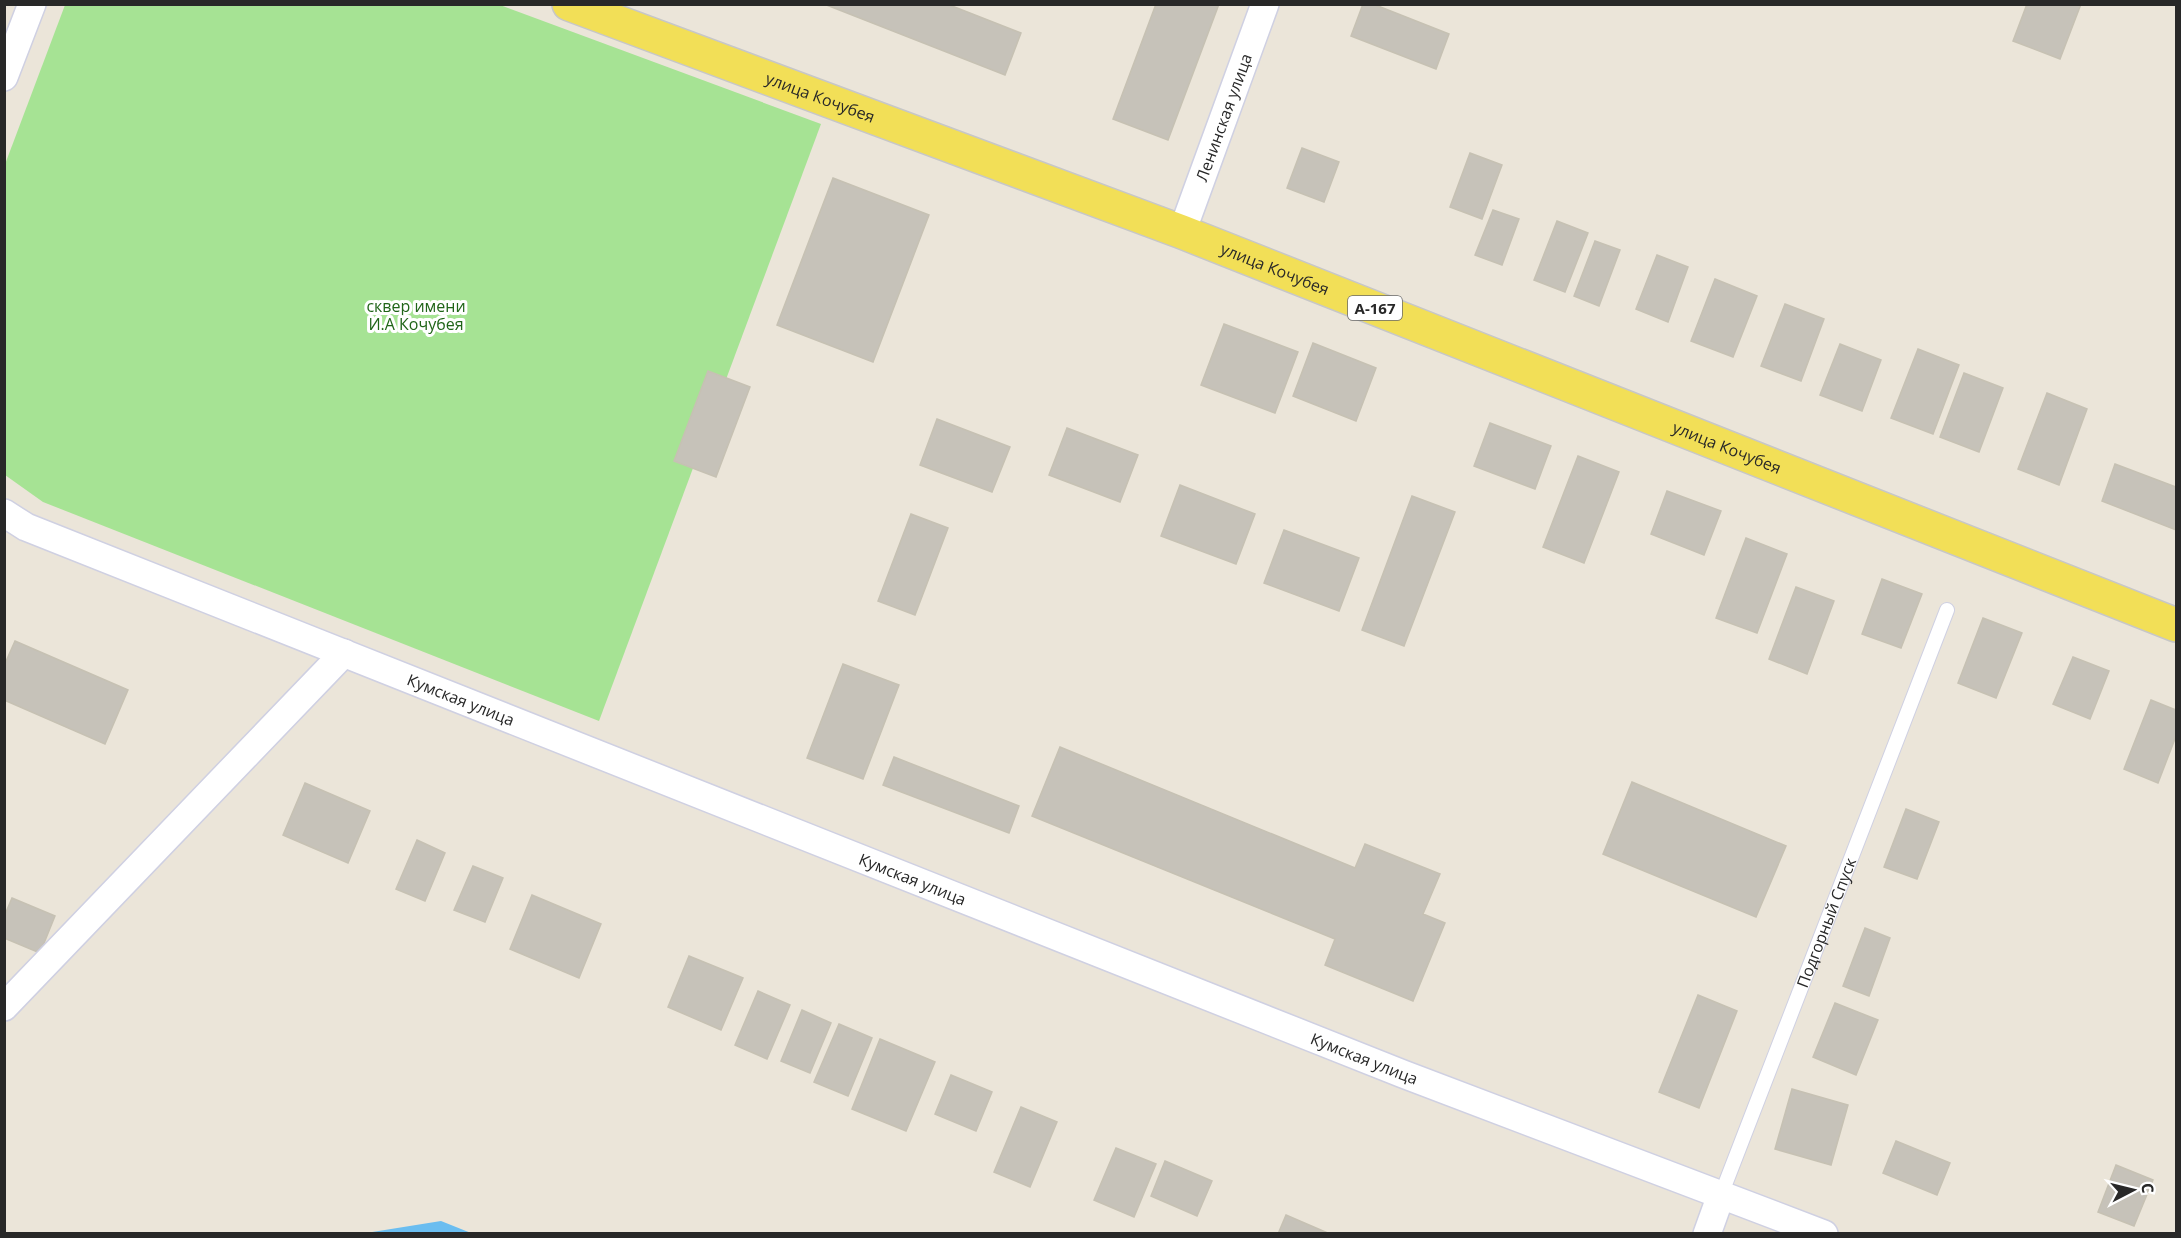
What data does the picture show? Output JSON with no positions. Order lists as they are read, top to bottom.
{
  "streets": {
    "main road": ["улица Кочубея", "А-167"],
    "street": ["Ленинская улица", "Кумская улица", "Подгорный Спуск"]
  },
  "crossings": [
    ["улица Кочубея", "Ленинская улица"],
    ["Кумская улица", "Подгорный Спуск"]
  ],
  "parks": ["сквер имени И.А Кочубея"],
  "north": "right"
}
